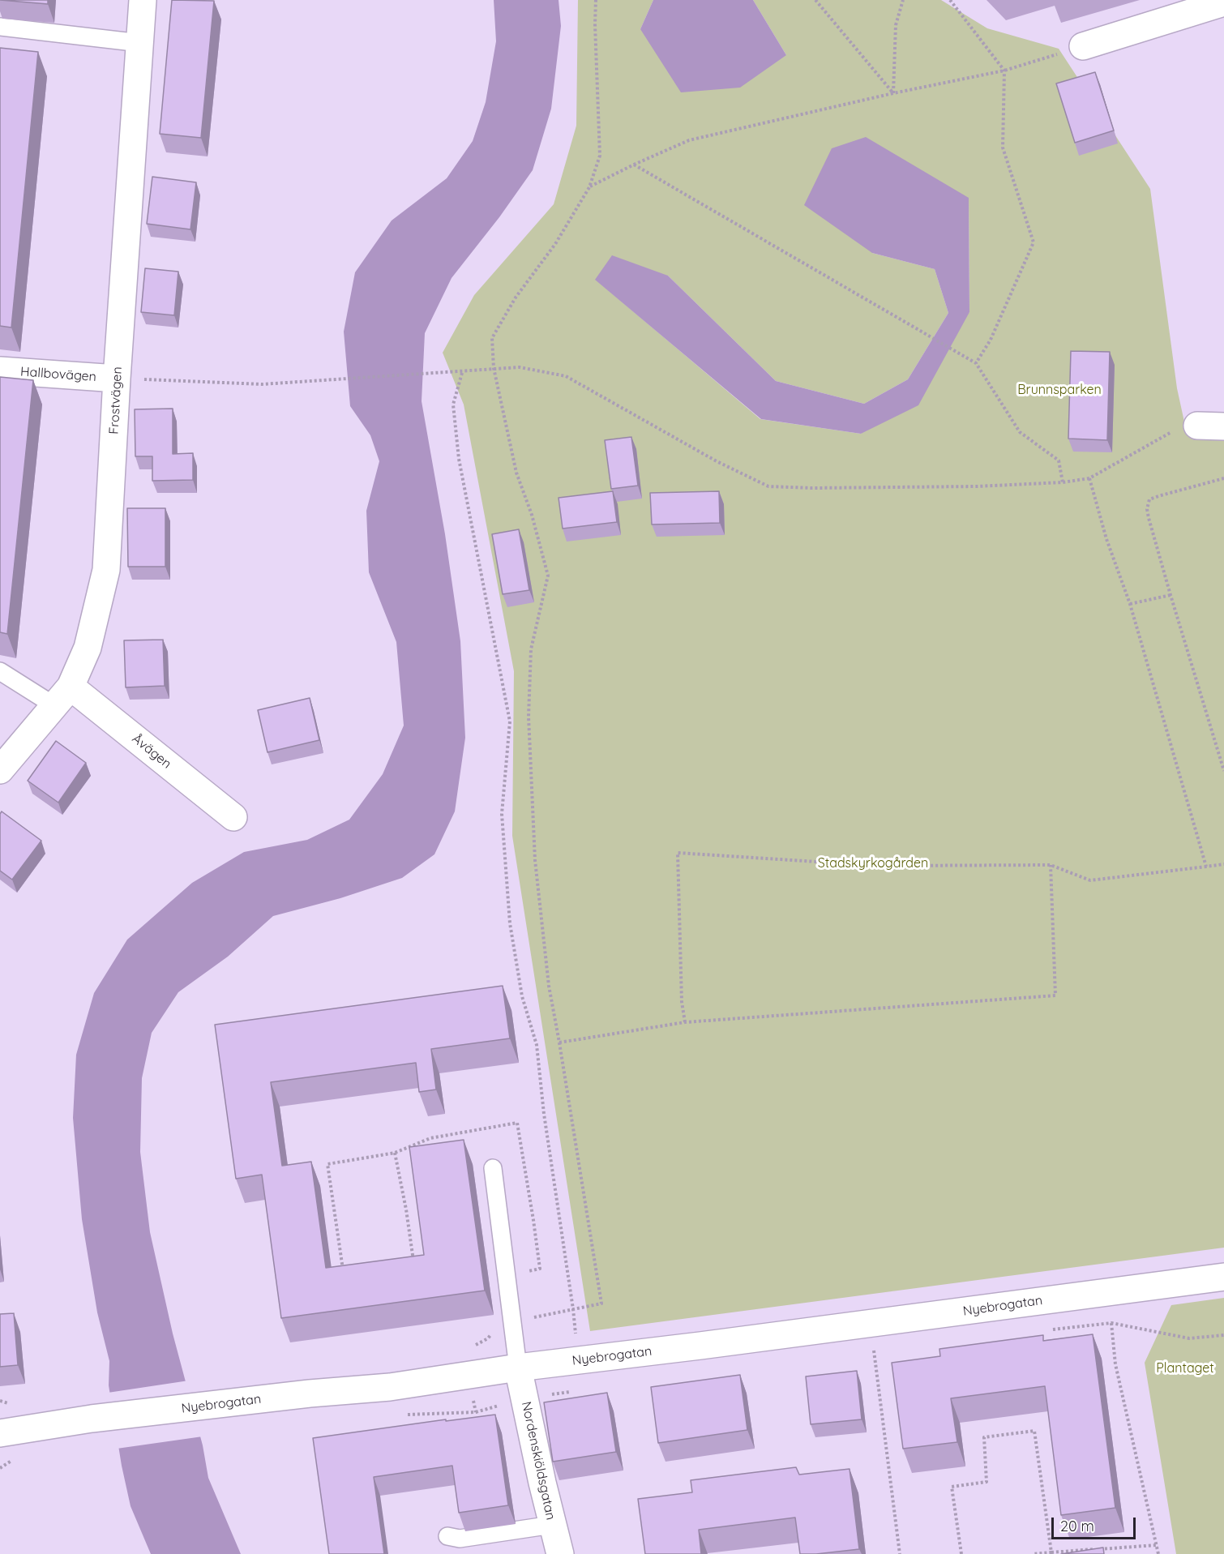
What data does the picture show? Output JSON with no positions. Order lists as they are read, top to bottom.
{
  "streets": {
    "street": [
      "Hallbovägen",
      "Frostvägen",
      "Åvägen",
      "Nyebrogatan",
      "Nordenskiöldsgatan"
    ]
  },
  "crossings": [
    ["Hallbovägen", "Frostvägen"],
    ["Frostvägen", "Åvägen"],
    ["Nyebrogatan", "Nordenskiöldsgatan"]
  ],
  "parks": ["Brunnsparken", "Stadskyrkogården", "Plantaget"],
  "scale_bar": "20 m"
}
